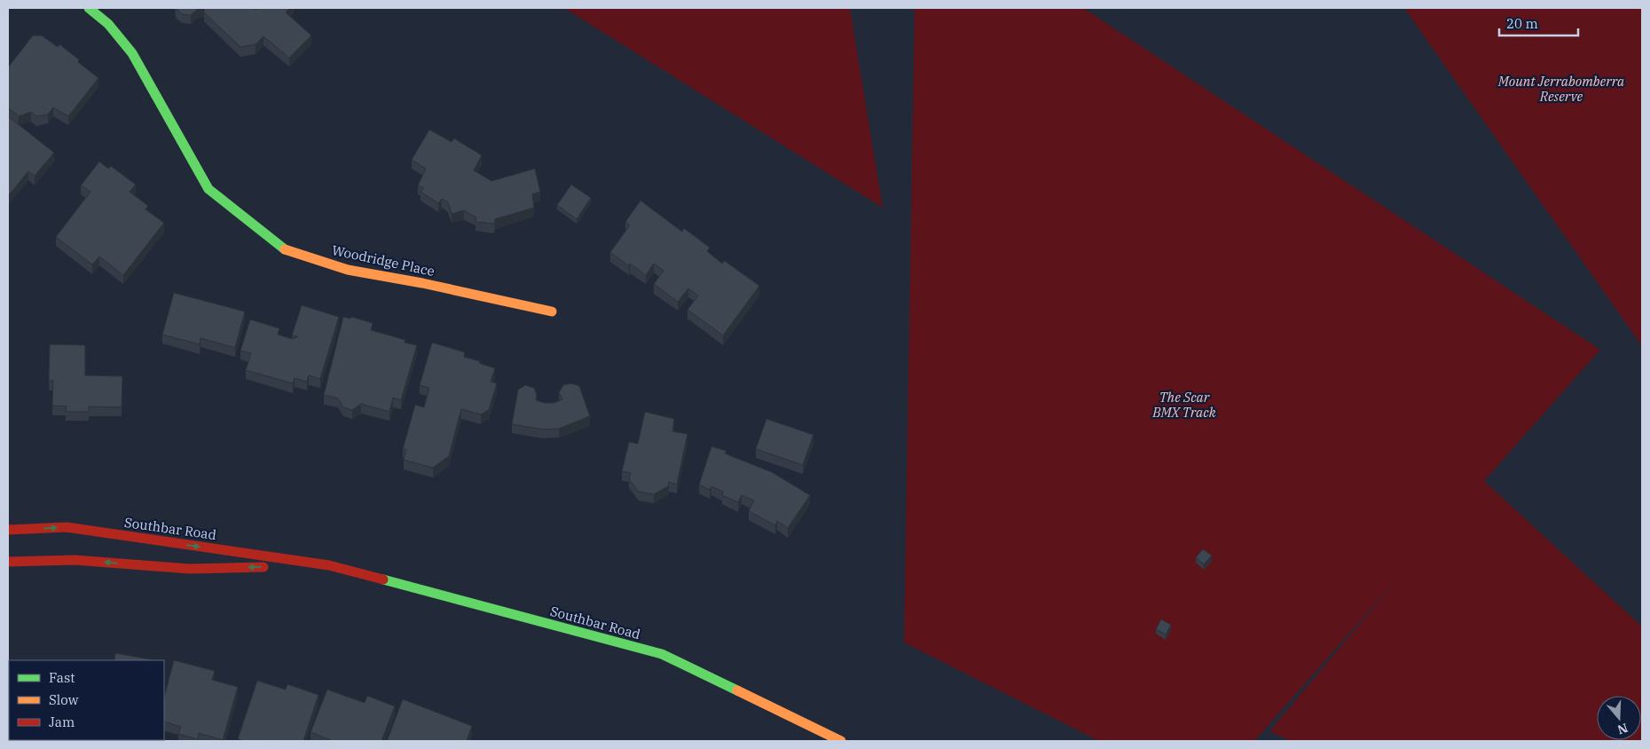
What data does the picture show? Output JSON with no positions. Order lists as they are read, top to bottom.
{
  "streets": {
    "main road": ["Woodridge Place", "Southbar Road"]
  },
  "parks": ["Mount Jerrabomberra Reserve", "The Scar BMX Track"],
  "legend": ["Fast", "Slow", "Jam"],
  "scale_bar": "20 m",
  "north": "bottom"
}
